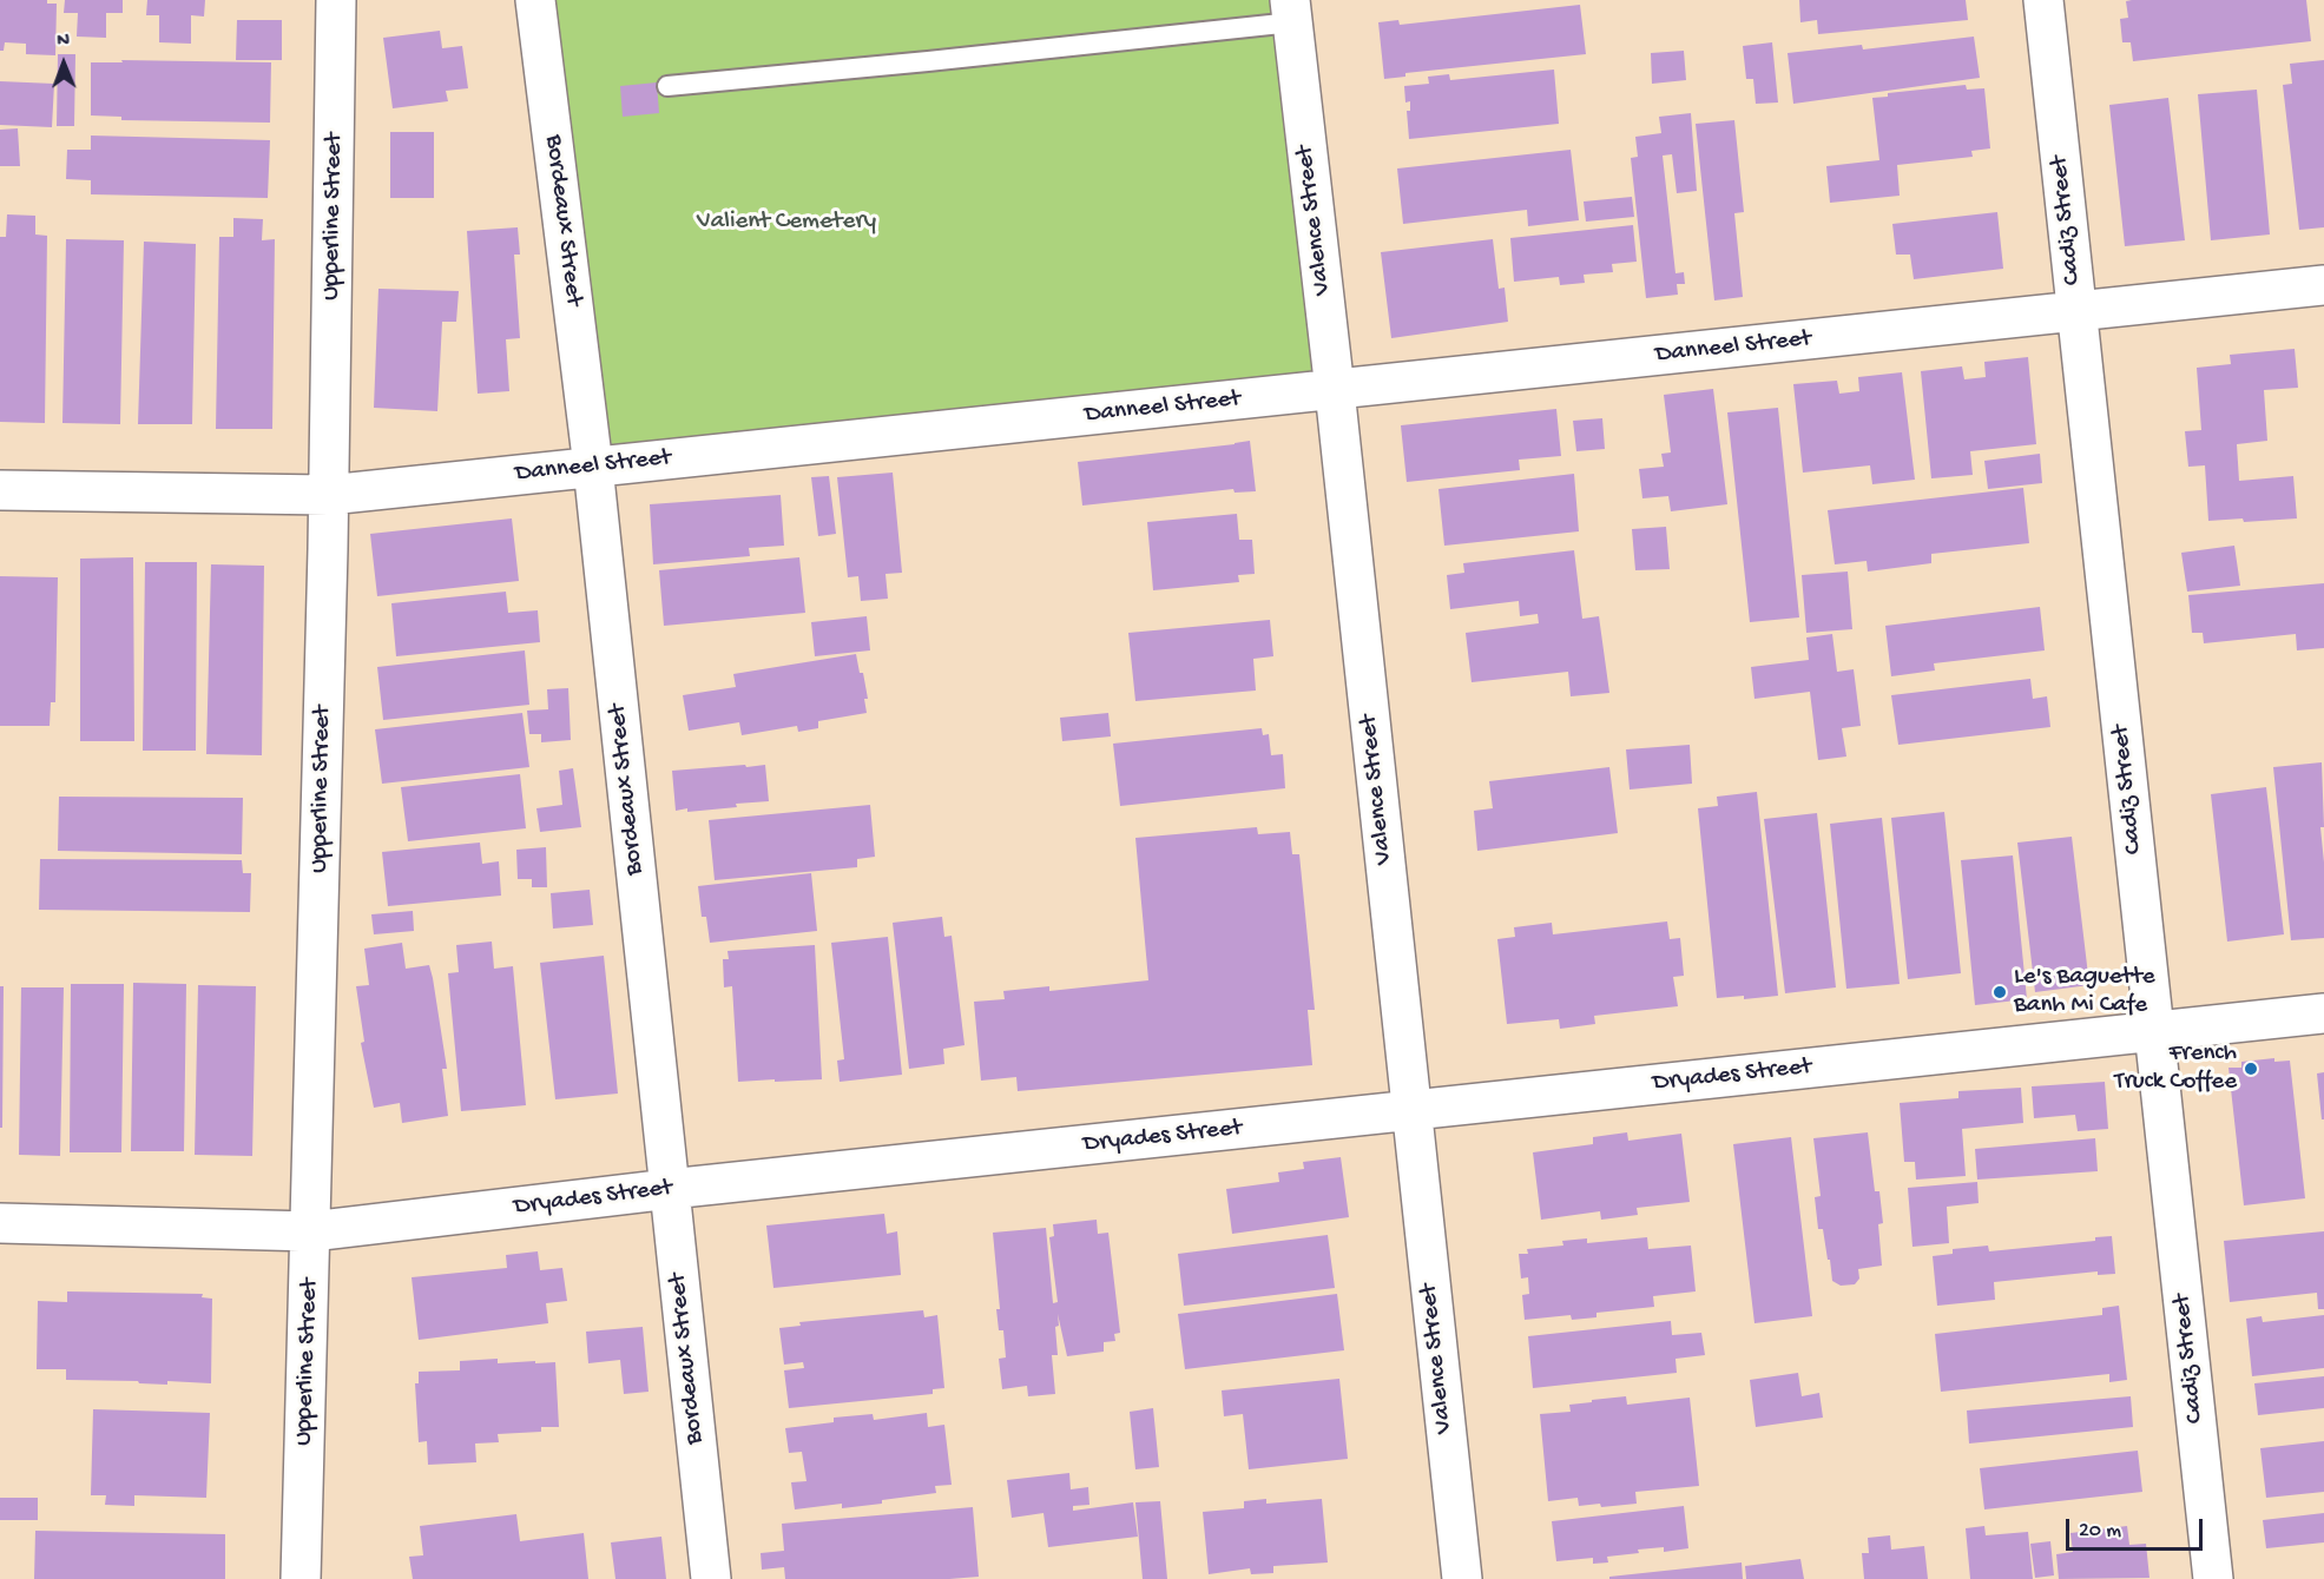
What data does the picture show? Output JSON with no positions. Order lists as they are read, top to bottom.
{
  "streets": {
    "street": [
      "Upperline Street",
      "Bordeaux Street",
      "Valence Street",
      "Cadiz Street",
      "Danneel Street",
      "Dryades Street"
    ]
  },
  "crossings": [
    ["Upperline Street", "Danneel Street"],
    ["Upperline Street", "Dryades Street"],
    ["Bordeaux Street", "Danneel Street"],
    ["Bordeaux Street", "Dryades Street"],
    ["Valence Street", "Danneel Street"],
    ["Valence Street", "Dryades Street"],
    ["Cadiz Street", "Danneel Street"],
    ["Cadiz Street", "Dryades Street"]
  ],
  "parks": ["Valient Cemetery"],
  "places": ["Le's Baguette Banh Mi Cafe", "French Truck Coffee"],
  "scale_bar": "20 m",
  "north": "top"
}
